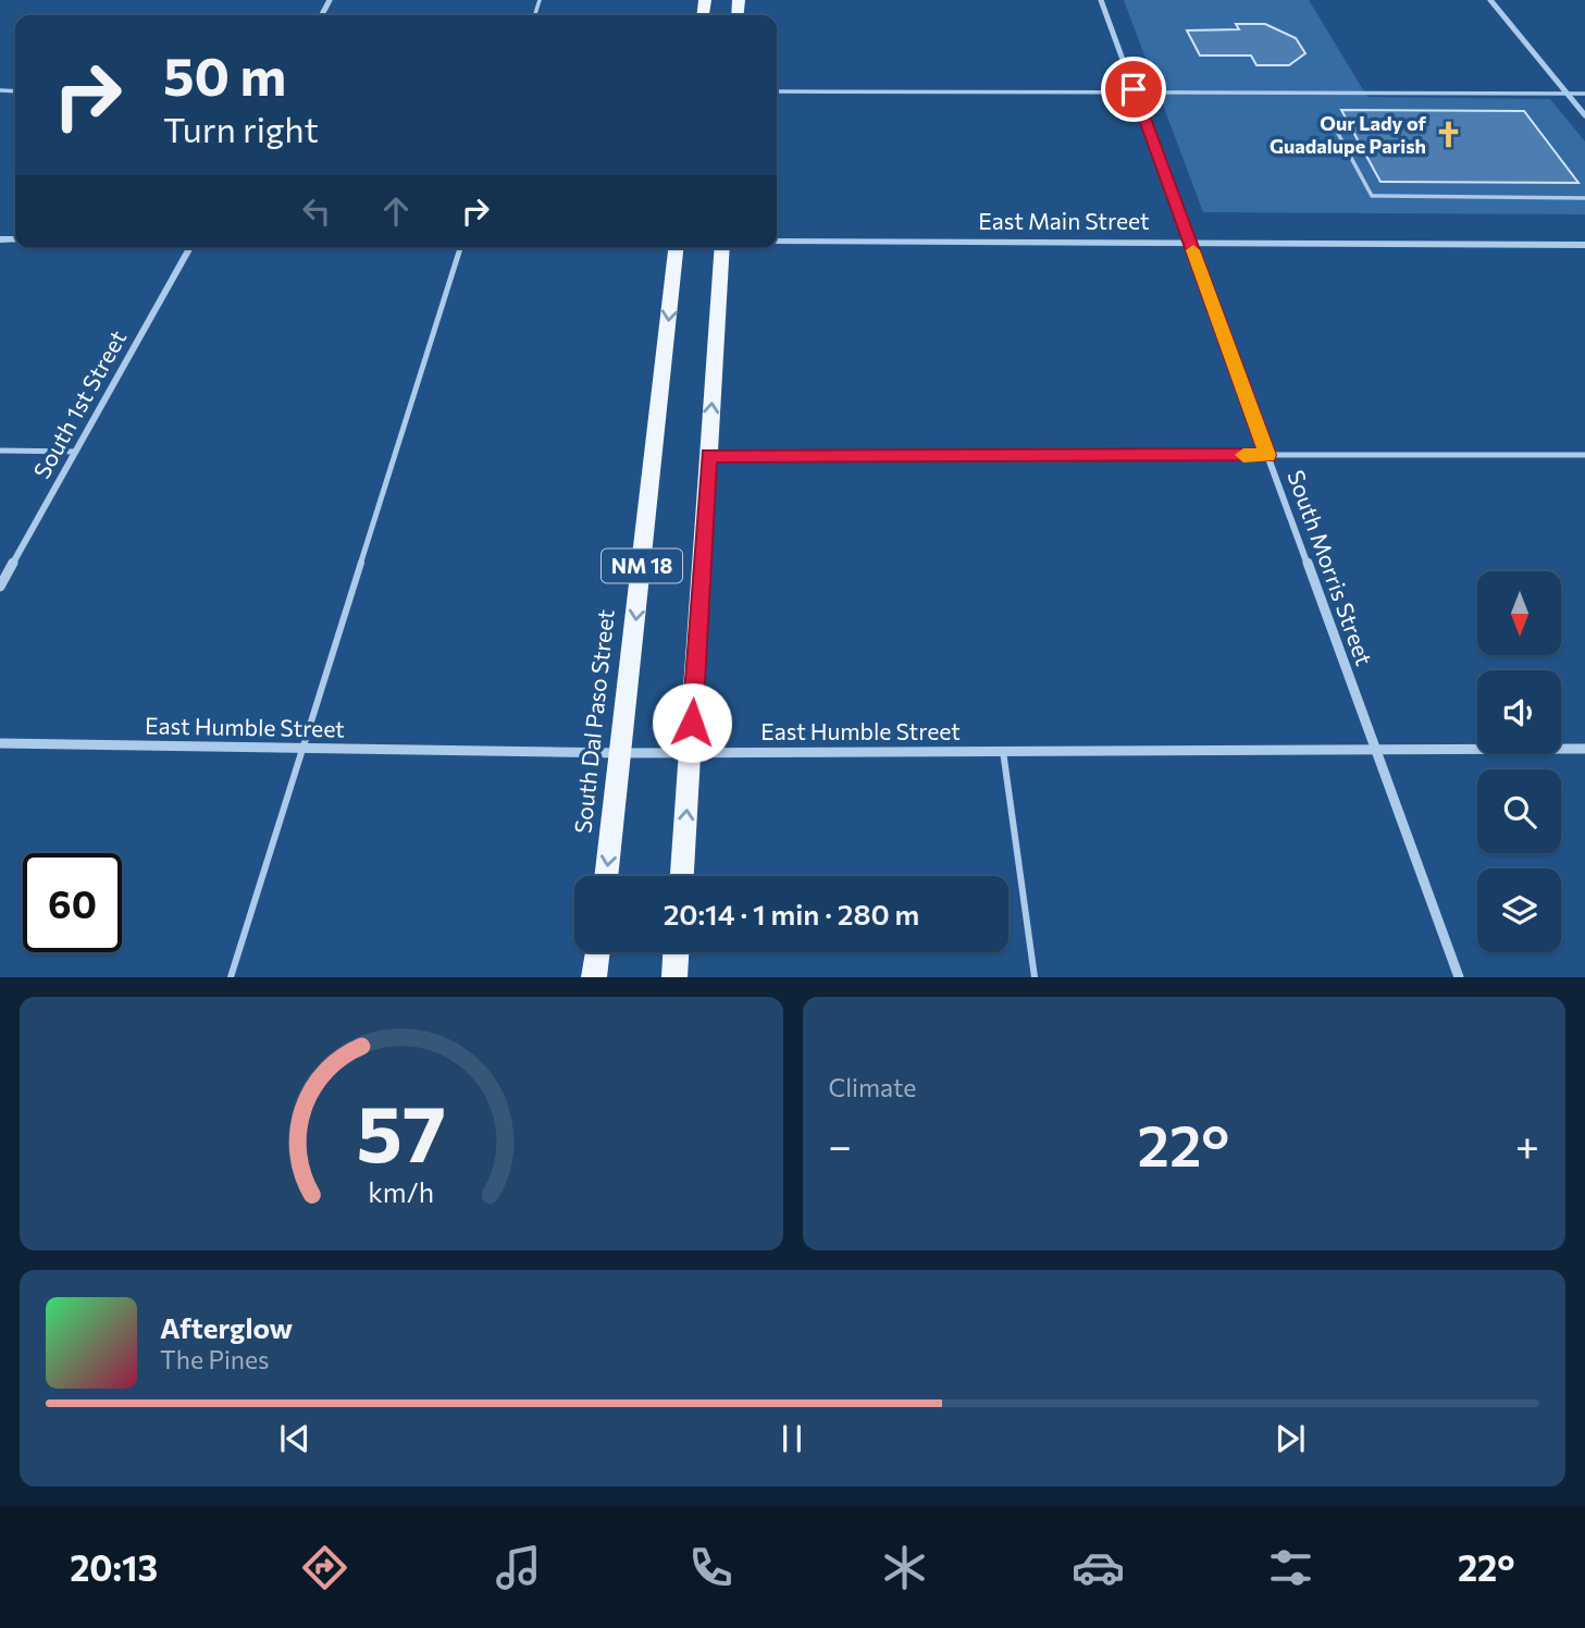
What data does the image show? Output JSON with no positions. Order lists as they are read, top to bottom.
{
  "streets": {
    "main road": ["NM 18", "South Dal Paso Street"],
    "street": [
      "East Main Street",
      "South 1st Street",
      "South Morris Street",
      "East Humble Street"
    ]
  },
  "crossings": [
    ["East Main Street", "South Morris Street"],
    ["NM 18", "East Humble Street"],
    ["South Morris Street", "East Humble Street"],
    ["South Dal Paso Street", "East Humble Street"]
  ],
  "places": {
    "church": ["Our Lady of Guadalupe Parish"]
  },
  "north": "bottom",
  "page": {
    "turn": ["50 m", "Turn right"],
    "limit": "60",
    "trip": "20:14 · 1 min · 280 m",
    "tile": "Climate",
    "heat": ["−", "22°", "+"],
    "song": ["Afterglow", "The Pines"],
    "tabs": ["20:13", "22°"],
    "gauge": ["57", "km/h"]
  }
}
